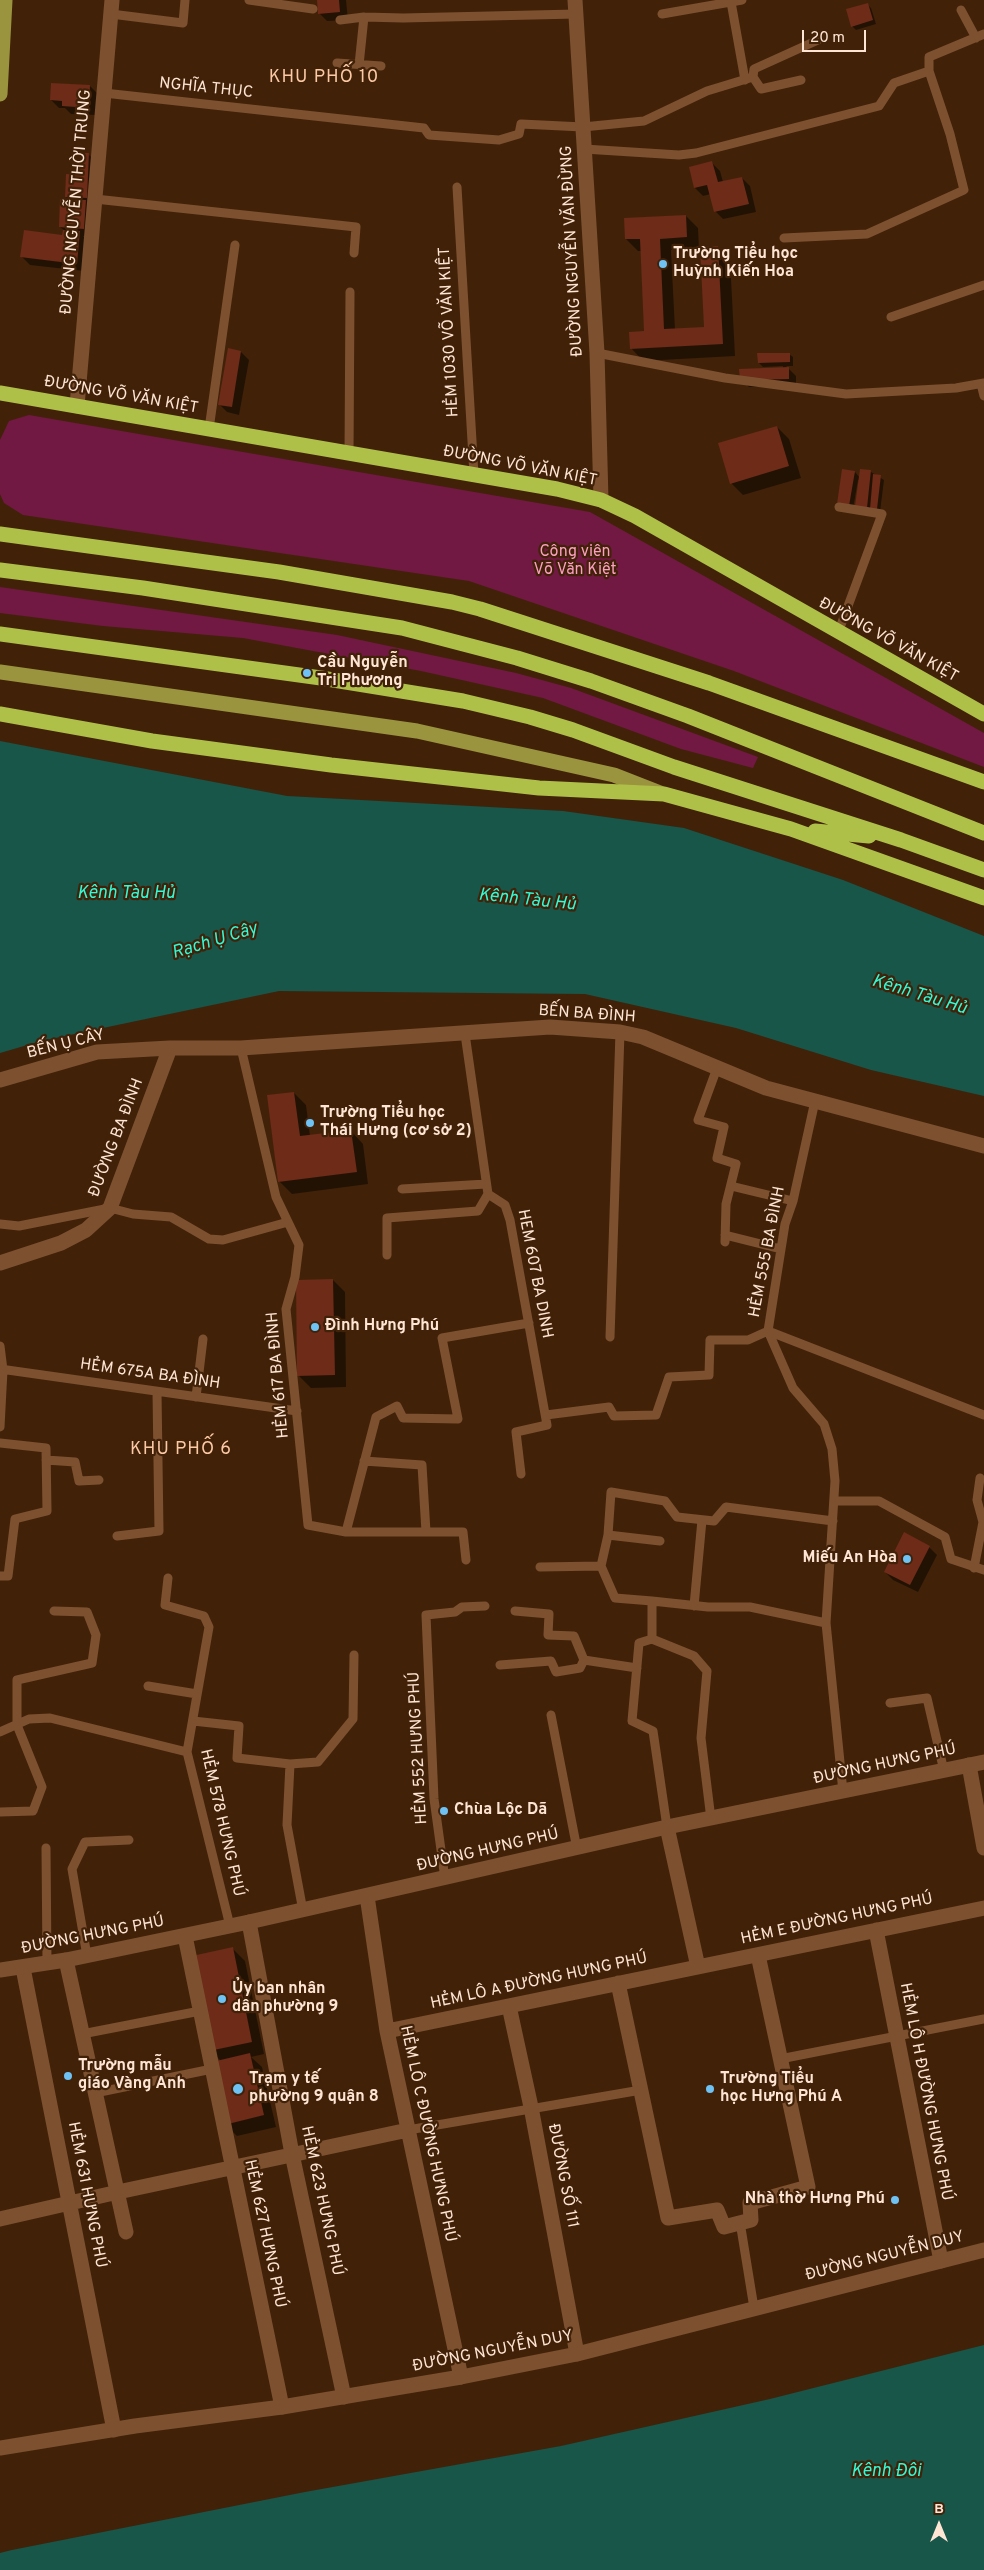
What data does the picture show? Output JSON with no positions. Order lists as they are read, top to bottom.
{
  "streets": {
    "highway": ["ĐƯỜNG VÕ VĂN KIỆT"],
    "street": [
      "ĐƯỜNG NGUYỄN THỜI TRUNG",
      "ĐƯỜNG NGUYỄN VĂN ĐỪNG",
      "BẾN BA ĐÌNH",
      "BẾN Ụ CÂY",
      "ĐƯỜNG BA ĐÌNH",
      "ĐƯỜNG HƯNG PHÚ",
      "HẺM E ĐƯỜNG HƯNG PHÚ",
      "HẺM LÔ A ĐƯỜNG HƯNG PHÚ",
      "HẺM LÔ H ĐƯỜNG HƯNG PHÚ",
      "HẺM LÔ C ĐƯỜNG HƯNG PHÚ",
      "ĐƯỜNG SỐ 111",
      "HẺM 631 HƯNG PHÚ",
      "HẺM 623 HƯNG PHÚ",
      "HẺM 627 HƯNG PHÚ",
      "ĐƯỜNG NGUYỄN DUY"
    ],
    "lane": [
      "NGHĨA THỤC",
      "HẺM 1030 VÕ VĂN KIỆT",
      "HẺM 555 BA ĐÌNH",
      "HEM 607 BA DINH",
      "HẺM 675A BA ĐÌNH",
      "HẺM 617 BA ĐÌNH",
      "HẺM 552 HƯNG PHÚ",
      "HẺM 578 HƯNG PHÚ"
    ]
  },
  "crossings": [
    ["NGHĨA THỤC", "ĐƯỜNG NGUYỄN THỜI TRUNG"],
    ["NGHĨA THỤC", "ĐƯỜNG NGUYỄN VĂN ĐỪNG"],
    ["ĐƯỜNG NGUYỄN THỜI TRUNG", "ĐƯỜNG VÕ VĂN KIỆT"],
    ["ĐƯỜNG NGUYỄN VĂN ĐỪNG", "ĐƯỜNG VÕ VĂN KIỆT"],
    ["HẺM 1030 VÕ VĂN KIỆT", "ĐƯỜNG VÕ VĂN KIỆT"],
    ["BẾN BA ĐÌNH", "BẾN Ụ CÂY"],
    ["BẾN BA ĐÌNH", "ĐƯỜNG BA ĐÌNH"],
    ["BẾN BA ĐÌNH", "HẺM 555 BA ĐÌNH"],
    ["BẾN BA ĐÌNH", "HẺM 617 BA ĐÌNH"],
    ["BẾN Ụ CÂY", "ĐƯỜNG BA ĐÌNH"],
    ["HẺM 555 BA ĐÌNH", "HEM 607 BA DINH"],
    ["HẺM 675A BA ĐÌNH", "HẺM 617 BA ĐÌNH"],
    ["HẺM 552 HƯNG PHÚ", "ĐƯỜNG HƯNG PHÚ"],
    ["ĐƯỜNG HƯNG PHÚ", "HẺM 578 HƯNG PHÚ"],
    ["ĐƯỜNG HƯNG PHÚ", "HẺM LÔ C ĐƯỜNG HƯNG PHÚ"],
    ["ĐƯỜNG HƯNG PHÚ", "HẺM 631 HƯNG PHÚ"],
    ["ĐƯỜNG HƯNG PHÚ", "HẺM 623 HƯNG PHÚ"],
    ["ĐƯỜNG HƯNG PHÚ", "HẺM 627 HƯNG PHÚ"],
    ["HẺM E ĐƯỜNG HƯNG PHÚ", "HẺM LÔ A ĐƯỜNG HƯNG PHÚ"],
    ["HẺM E ĐƯỜNG HƯNG PHÚ", "HẺM LÔ H ĐƯỜNG HƯNG PHÚ"],
    ["HẺM LÔ A ĐƯỜNG HƯNG PHÚ", "HẺM LÔ C ĐƯỜNG HƯNG PHÚ"],
    ["HẺM LÔ A ĐƯỜNG HƯNG PHÚ", "ĐƯỜNG SỐ 111"],
    ["HẺM LÔ H ĐƯỜNG HƯNG PHÚ", "ĐƯỜNG NGUYỄN DUY"],
    ["HẺM LÔ C ĐƯỜNG HƯNG PHÚ", "ĐƯỜNG NGUYỄN DUY"],
    ["ĐƯỜNG SỐ 111", "ĐƯỜNG NGUYỄN DUY"],
    ["HẺM 631 HƯNG PHÚ", "ĐƯỜNG NGUYỄN DUY"],
    ["HẺM 623 HƯNG PHÚ", "ĐƯỜNG NGUYỄN DUY"],
    ["HẺM 627 HƯNG PHÚ", "ĐƯỜNG NGUYỄN DUY"]
  ],
  "districts": ["KHU PHỐ 10", "KHU PHỐ 6"],
  "water": ["Kênh Tàu Hủ", "Rạch Ụ Cây", "Kênh Đôi"],
  "parks": ["Công viên Võ Văn Kiệt"],
  "places": [
    "Trường Tiểu học Huỳnh Kiến Hoa",
    "Cầu Nguyễn Tri Phương",
    "Trường Tiểu học Thái Hưng (cơ sở 2)",
    "Đình Hưng Phú",
    "Miếu An Hòa",
    "Chùa Lộc Dã",
    "Ủy ban nhân dân phường 9",
    "Trường mẫu giáo Vàng Anh",
    "Trạm y tế phường 9 quận 8",
    "Trường Tiểu học Hưng Phú A",
    "Nhà thờ Hưng Phú"
  ],
  "scale_bar": "20 m",
  "north": "top"
}
